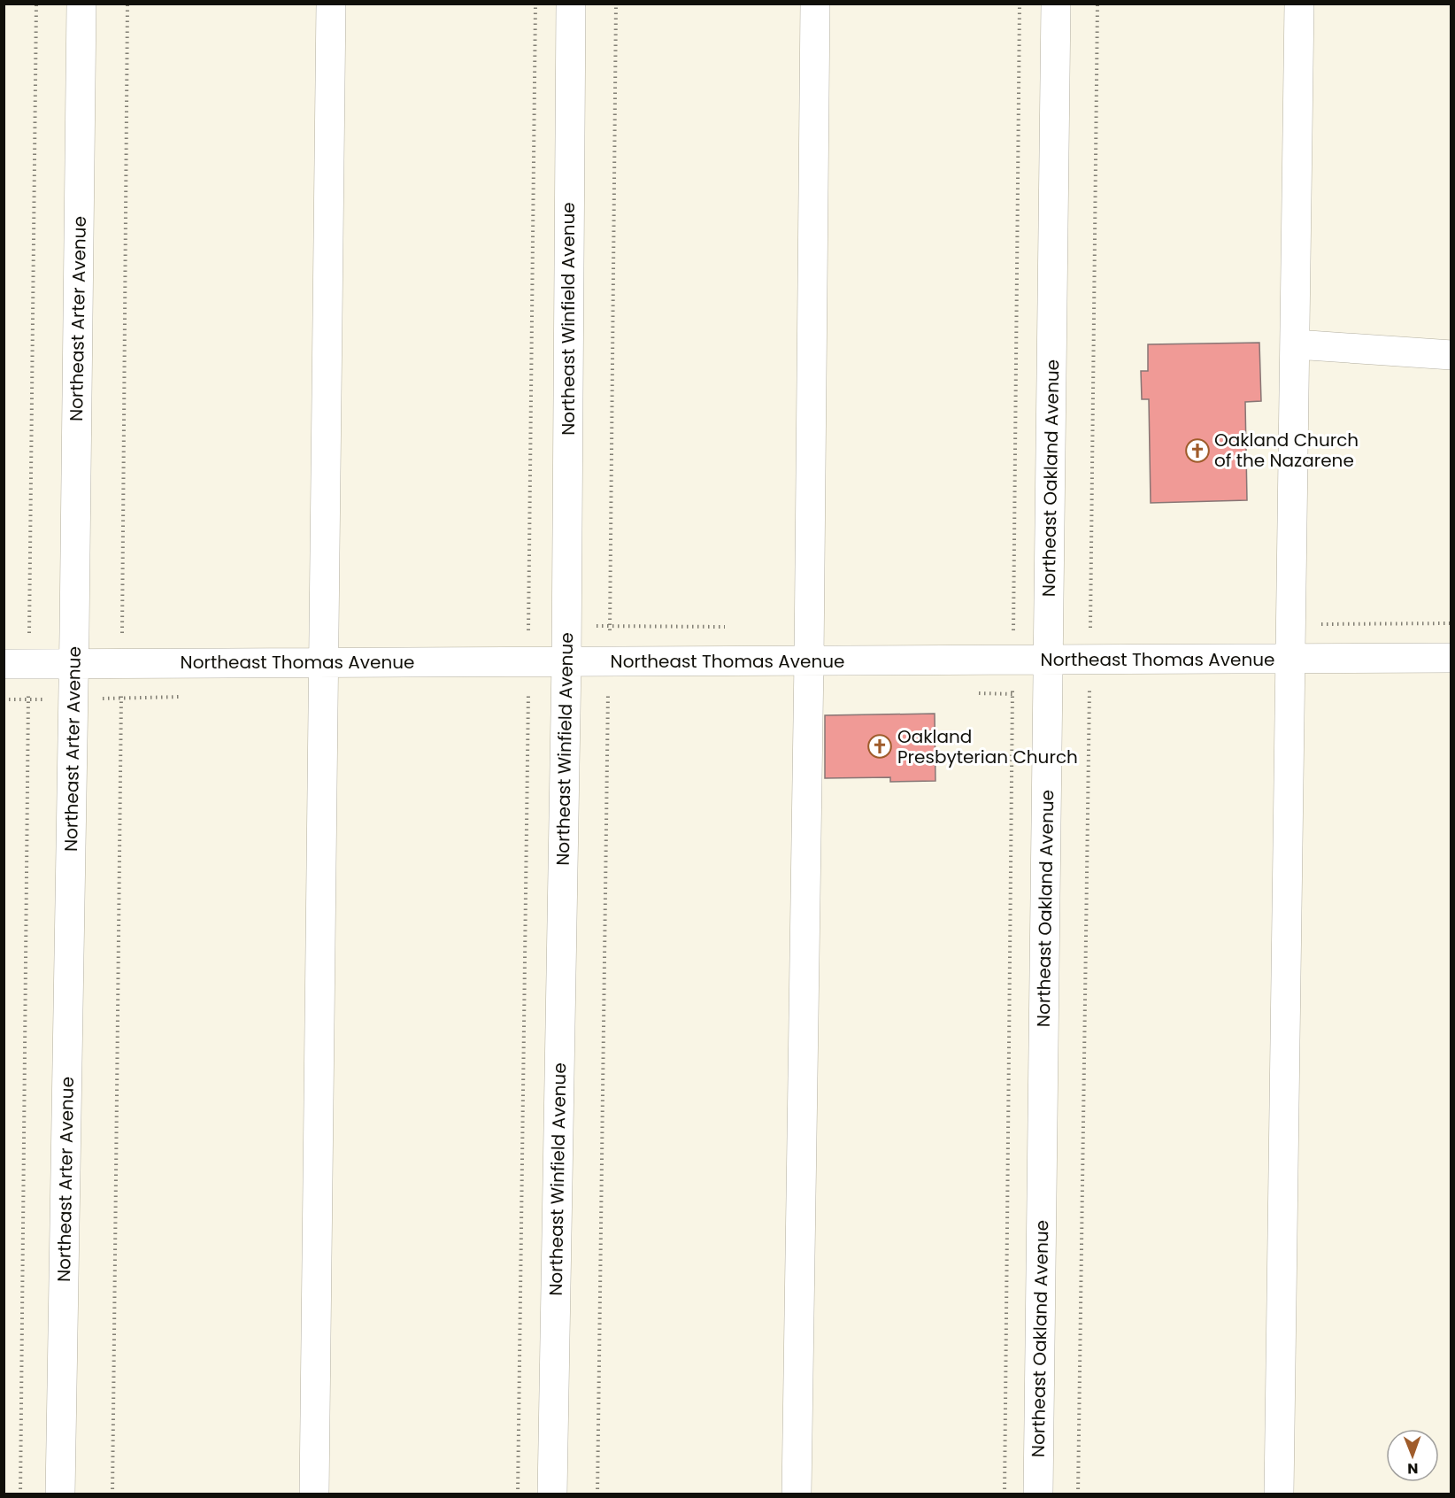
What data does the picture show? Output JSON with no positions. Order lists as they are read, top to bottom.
{
  "streets": {
    "street": [
      "Northeast Arter Avenue",
      "Northeast Winfield Avenue",
      "Northeast Oakland Avenue",
      "Northeast Thomas Avenue"
    ]
  },
  "crossings": [
    ["Northeast Arter Avenue", "Northeast Thomas Avenue"],
    ["Northeast Winfield Avenue", "Northeast Thomas Avenue"],
    ["Northeast Oakland Avenue", "Northeast Thomas Avenue"]
  ],
  "places": {
    "church": ["Oakland Church of the Nazarene", "Oakland Presbyterian Church"]
  },
  "north": "bottom"
}
